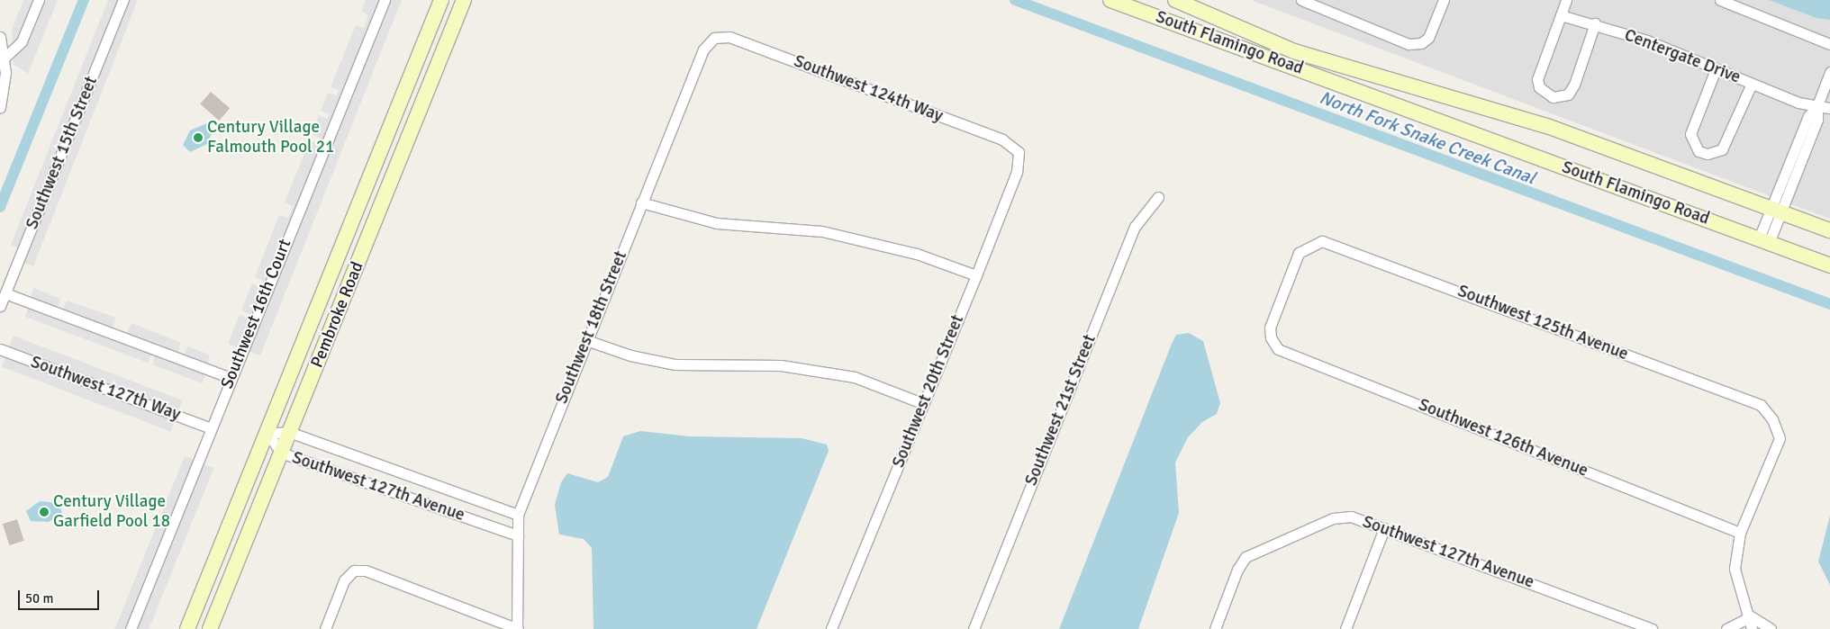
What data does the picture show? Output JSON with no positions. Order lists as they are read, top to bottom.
{
  "streets": {
    "main road": ["South Flamingo Road", "Pembroke Road"],
    "street": [
      "Centergate Drive",
      "Southwest 124th Way",
      "Southwest 15th Street",
      "Southwest 16th Court",
      "Southwest 125th Avenue",
      "Southwest 18th Street",
      "Southwest 127th Way",
      "Southwest 20th Street",
      "Southwest 21st Street",
      "Southwest 126th Avenue",
      "Southwest 127th Avenue"
    ]
  },
  "crossings": [
    ["Southwest 124th Way", "Southwest 18th Street"],
    ["Southwest 124th Way", "Southwest 20th Street"],
    ["Southwest 16th Court", "Southwest 127th Way"],
    ["Pembroke Road", "Southwest 127th Avenue"],
    ["Southwest 125th Avenue", "Southwest 126th Avenue"],
    ["Southwest 18th Street", "Southwest 127th Avenue"]
  ],
  "water": ["North Fork Snake Creek Canal"],
  "places": ["Century Village Falmouth Pool 21", "Century Village Garfield Pool 18"],
  "scale_bar": "50 m"
}
